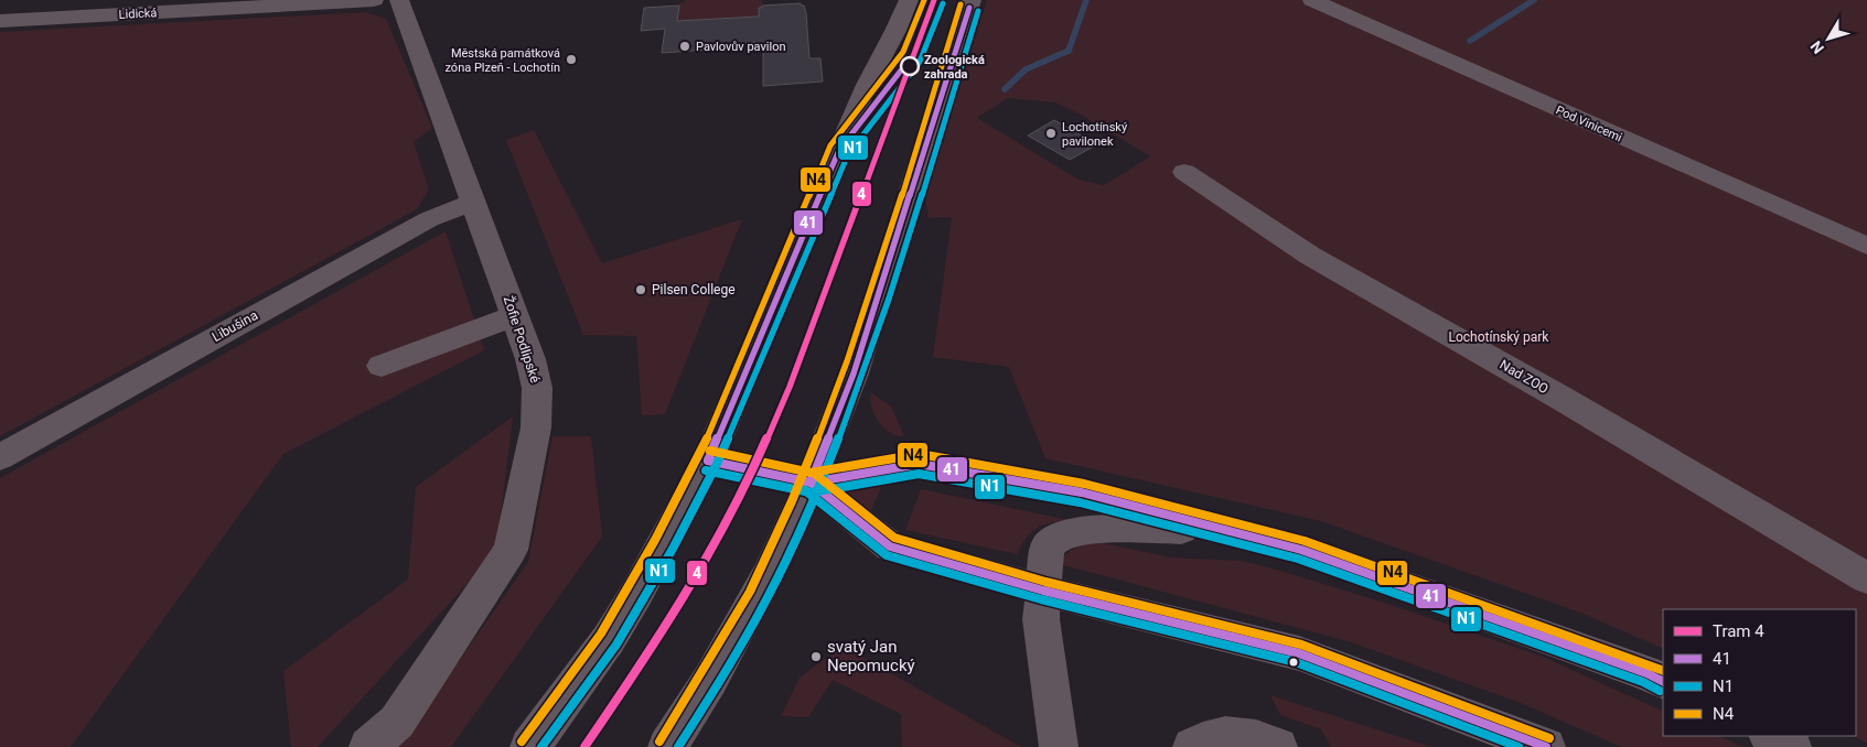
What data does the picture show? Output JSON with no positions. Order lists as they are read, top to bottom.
{
  "streets": {
    "street": [
      "Lidická",
      "Pod Vinicemi",
      "Libušina",
      "Žofie Podlipské",
      "Nad ZOO"
    ]
  },
  "crossings": [
    ["Libušina", "Žofie Podlipské"]
  ],
  "parks": ["Lochotínský park"],
  "places": [
    "Pavlovův pavilon",
    "Městská památková zóna Plzeň - Lochotín",
    "Zoologická zahrada",
    "Lochotínský pavilonek",
    "Pilsen College",
    "svatý Jan Nepomucký"
  ],
  "lines": [
    "tram line 4",
    "transit line 41",
    "transit line N4",
    "transit line N1"
  ],
  "legend": [
    "Tram 4",
    "41",
    "N1",
    "N4"
  ],
  "north": "bottom left"
}
